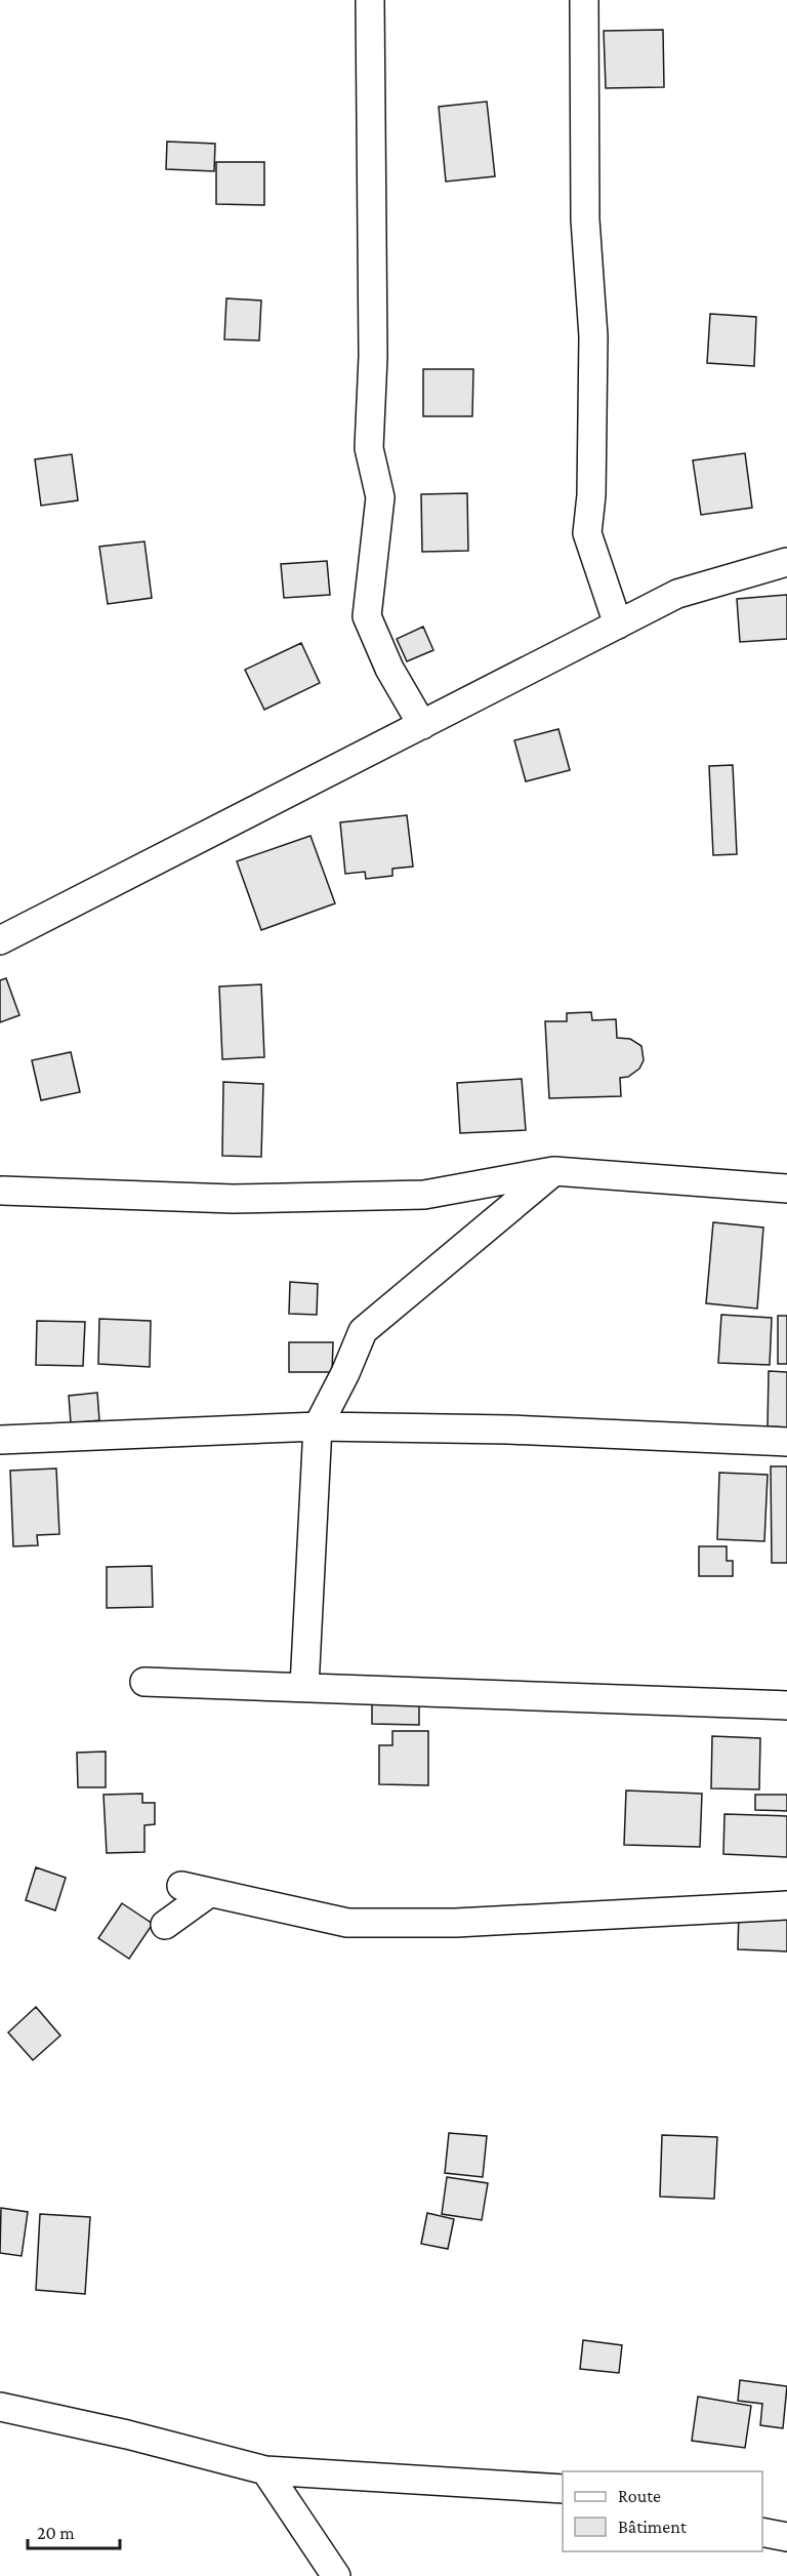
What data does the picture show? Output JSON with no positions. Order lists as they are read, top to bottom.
{
  "legend": ["Route", "Bâtiment"],
  "scale_bar": "20 m"
}
